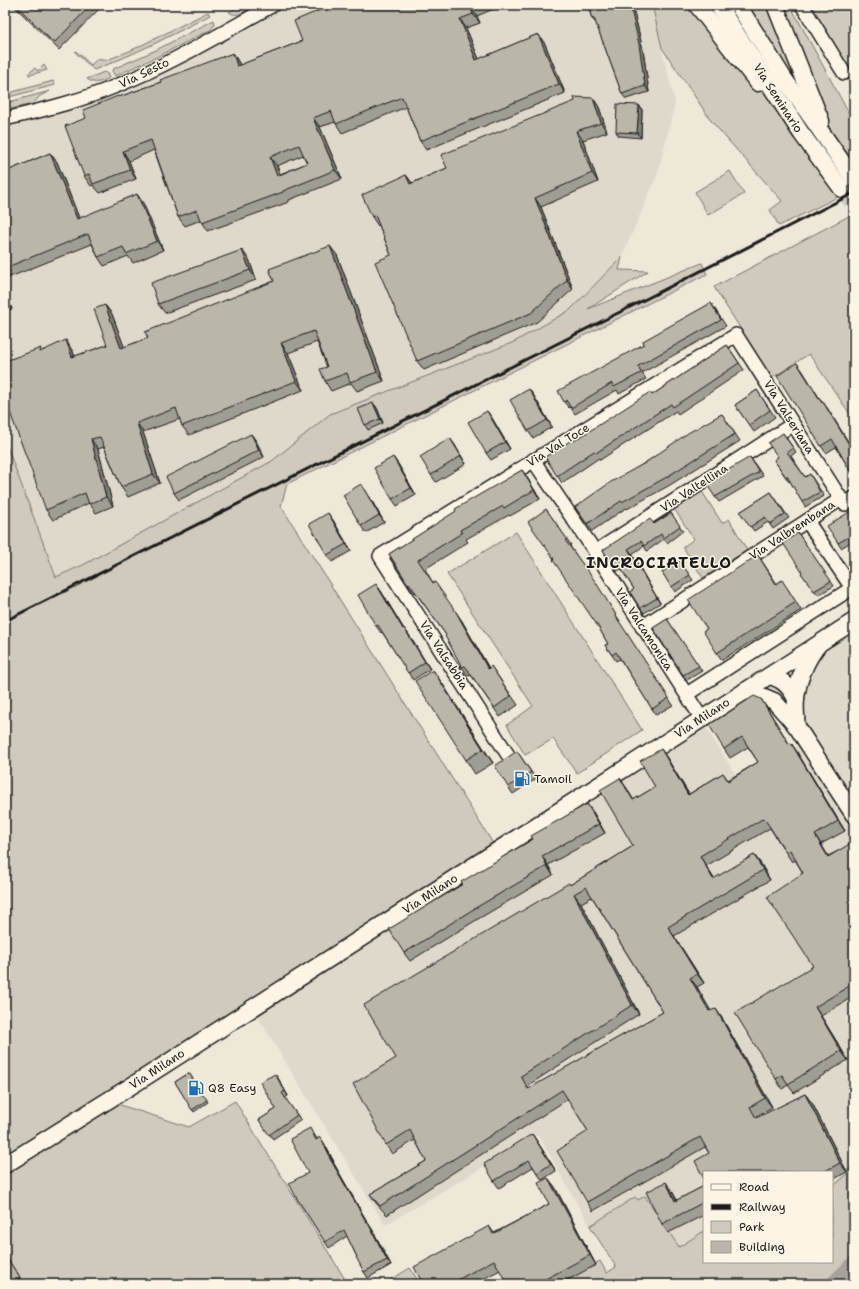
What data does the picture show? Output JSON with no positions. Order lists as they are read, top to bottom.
{
  "streets": {
    "main road": ["Via Seminario", "Via Milano"],
    "street": [
      "Via Sesto",
      "Via Valseriana",
      "Via Val Toce",
      "Via Valtellina",
      "Via Valbrembana",
      "Via Valcamonica",
      "Via Valsabbia"
    ]
  },
  "crossings": [
    ["Via Valseriana", "Via Val Toce"],
    ["Via Valseriana", "Via Valtellina"],
    ["Via Valseriana", "Via Valbrembana"],
    ["Via Val Toce", "Via Valcamonica"],
    ["Via Val Toce", "Via Valsabbia"],
    ["Via Valtellina", "Via Valcamonica"],
    ["Via Valbrembana", "Via Valcamonica"],
    ["Via Valcamonica", "Via Milano"]
  ],
  "districts": ["INCROCIATELLO"],
  "places": {
    "fuel station": ["Tamoil", "Q8 Easy"]
  },
  "legend": [
    "Road",
    "Railway",
    "Park",
    "Building"
  ]
}
